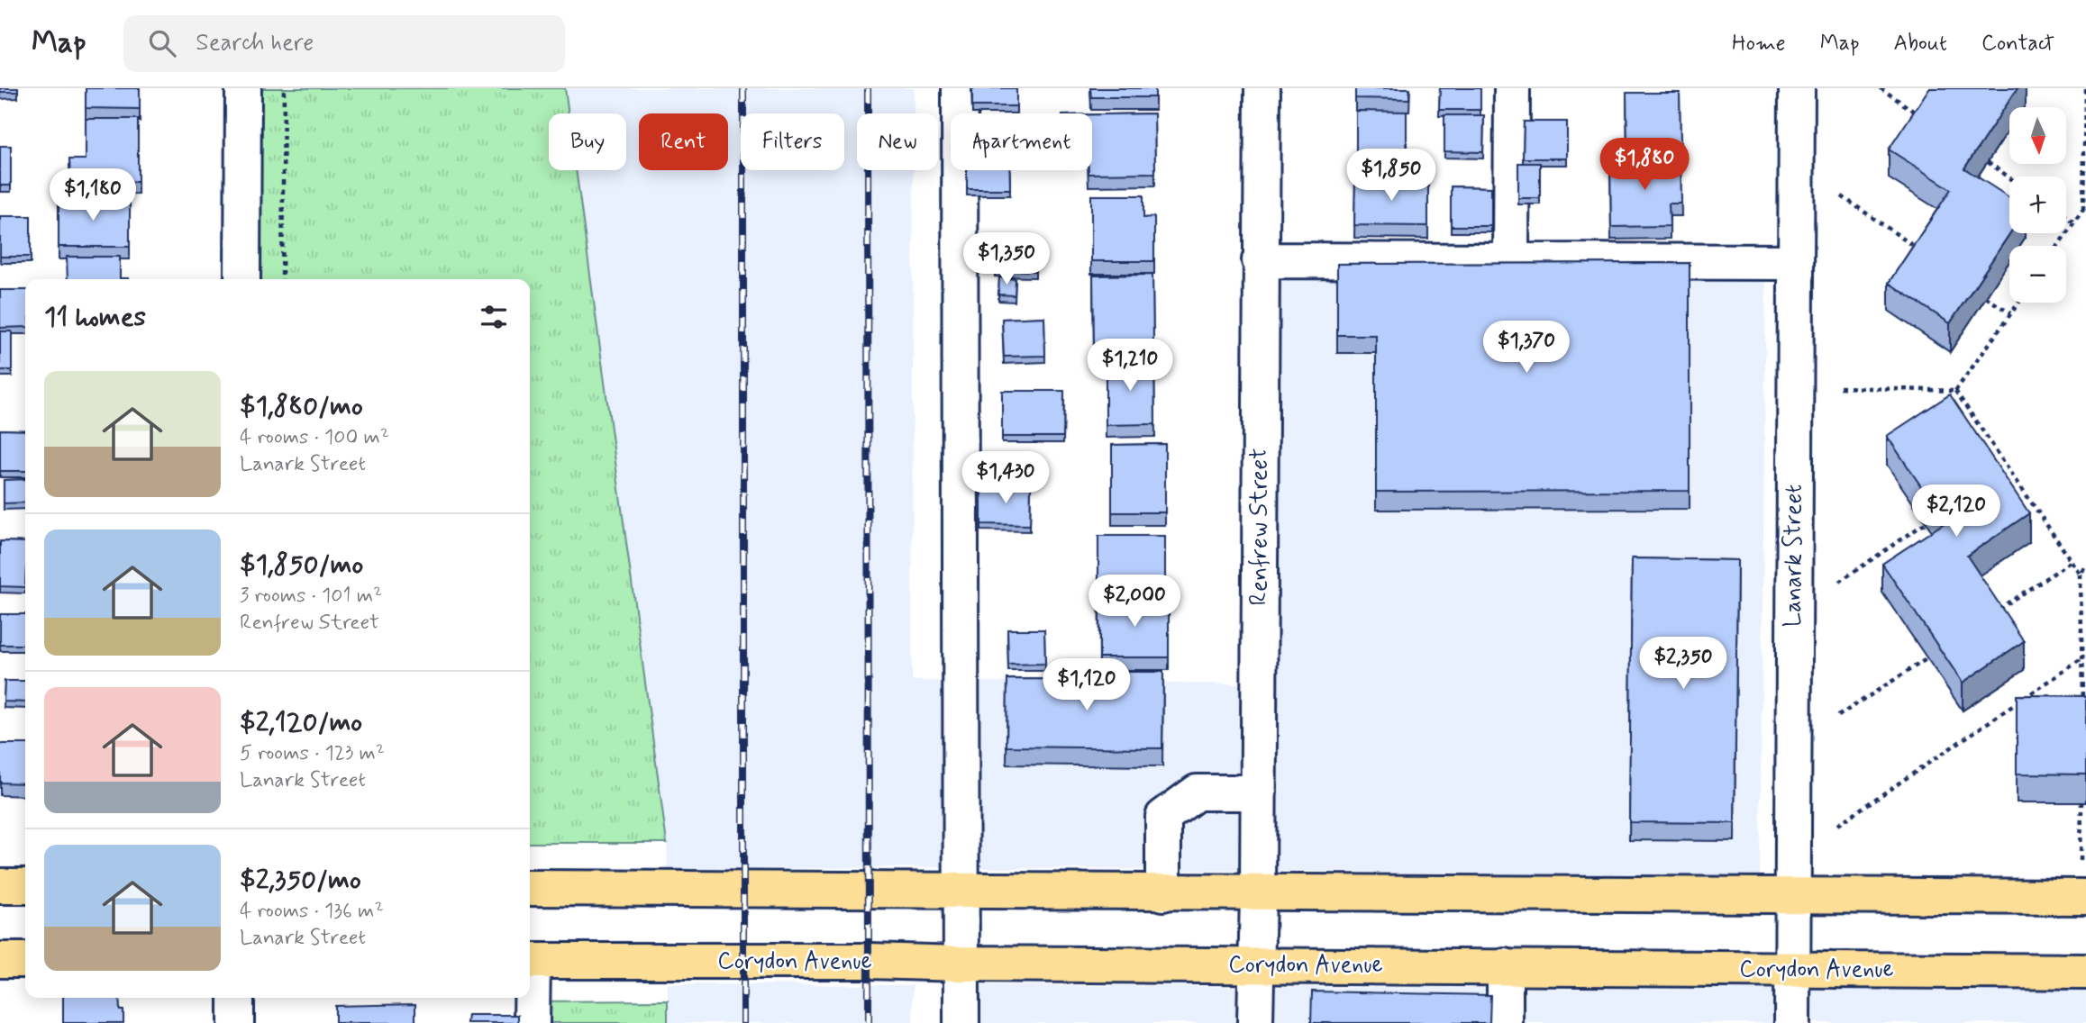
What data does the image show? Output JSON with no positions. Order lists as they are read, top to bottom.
{
  "streets": {
    "main road": ["Corydon Avenue"],
    "street": ["Renfrew Street", "Lanark Street"]
  },
  "crossings": [
    ["Renfrew Street", "Corydon Avenue"],
    ["Lanark Street", "Corydon Avenue"]
  ],
  "north": "bottom",
  "page": {
    "header": "Map",
    "search": "Search here",
    "nav": [
      "Home",
      "Map",
      "About",
      "Contact"
    ],
    "map_buttons": ["+", "−"],
    "chip": [
      "Buy",
      "Rent",
      "Filters",
      "New",
      "Apartment"
    ],
    "price": [
      "$1,880",
      "$1,850",
      "$1,180",
      "$1,350",
      "$1,370",
      "$1,210",
      "$1,430",
      "$2,120",
      "$2,000",
      "$2,350",
      "$1,120"
    ],
    "heading": "11 homes",
    "list": [
      {
        "name": "$1,880/mo",
        "note": "4 rooms · 100 m² · Lanark Street"
      },
      {
        "name": "$1,850/mo",
        "note": "3 rooms · 101 m² · Renfrew Street"
      },
      {
        "name": "$2,120/mo",
        "note": "5 rooms · 123 m² · Lanark Street"
      },
      {
        "name": "$2,350/mo",
        "note": "4 rooms · 136 m² · Lanark Street"
      }
    ]
  }
}
